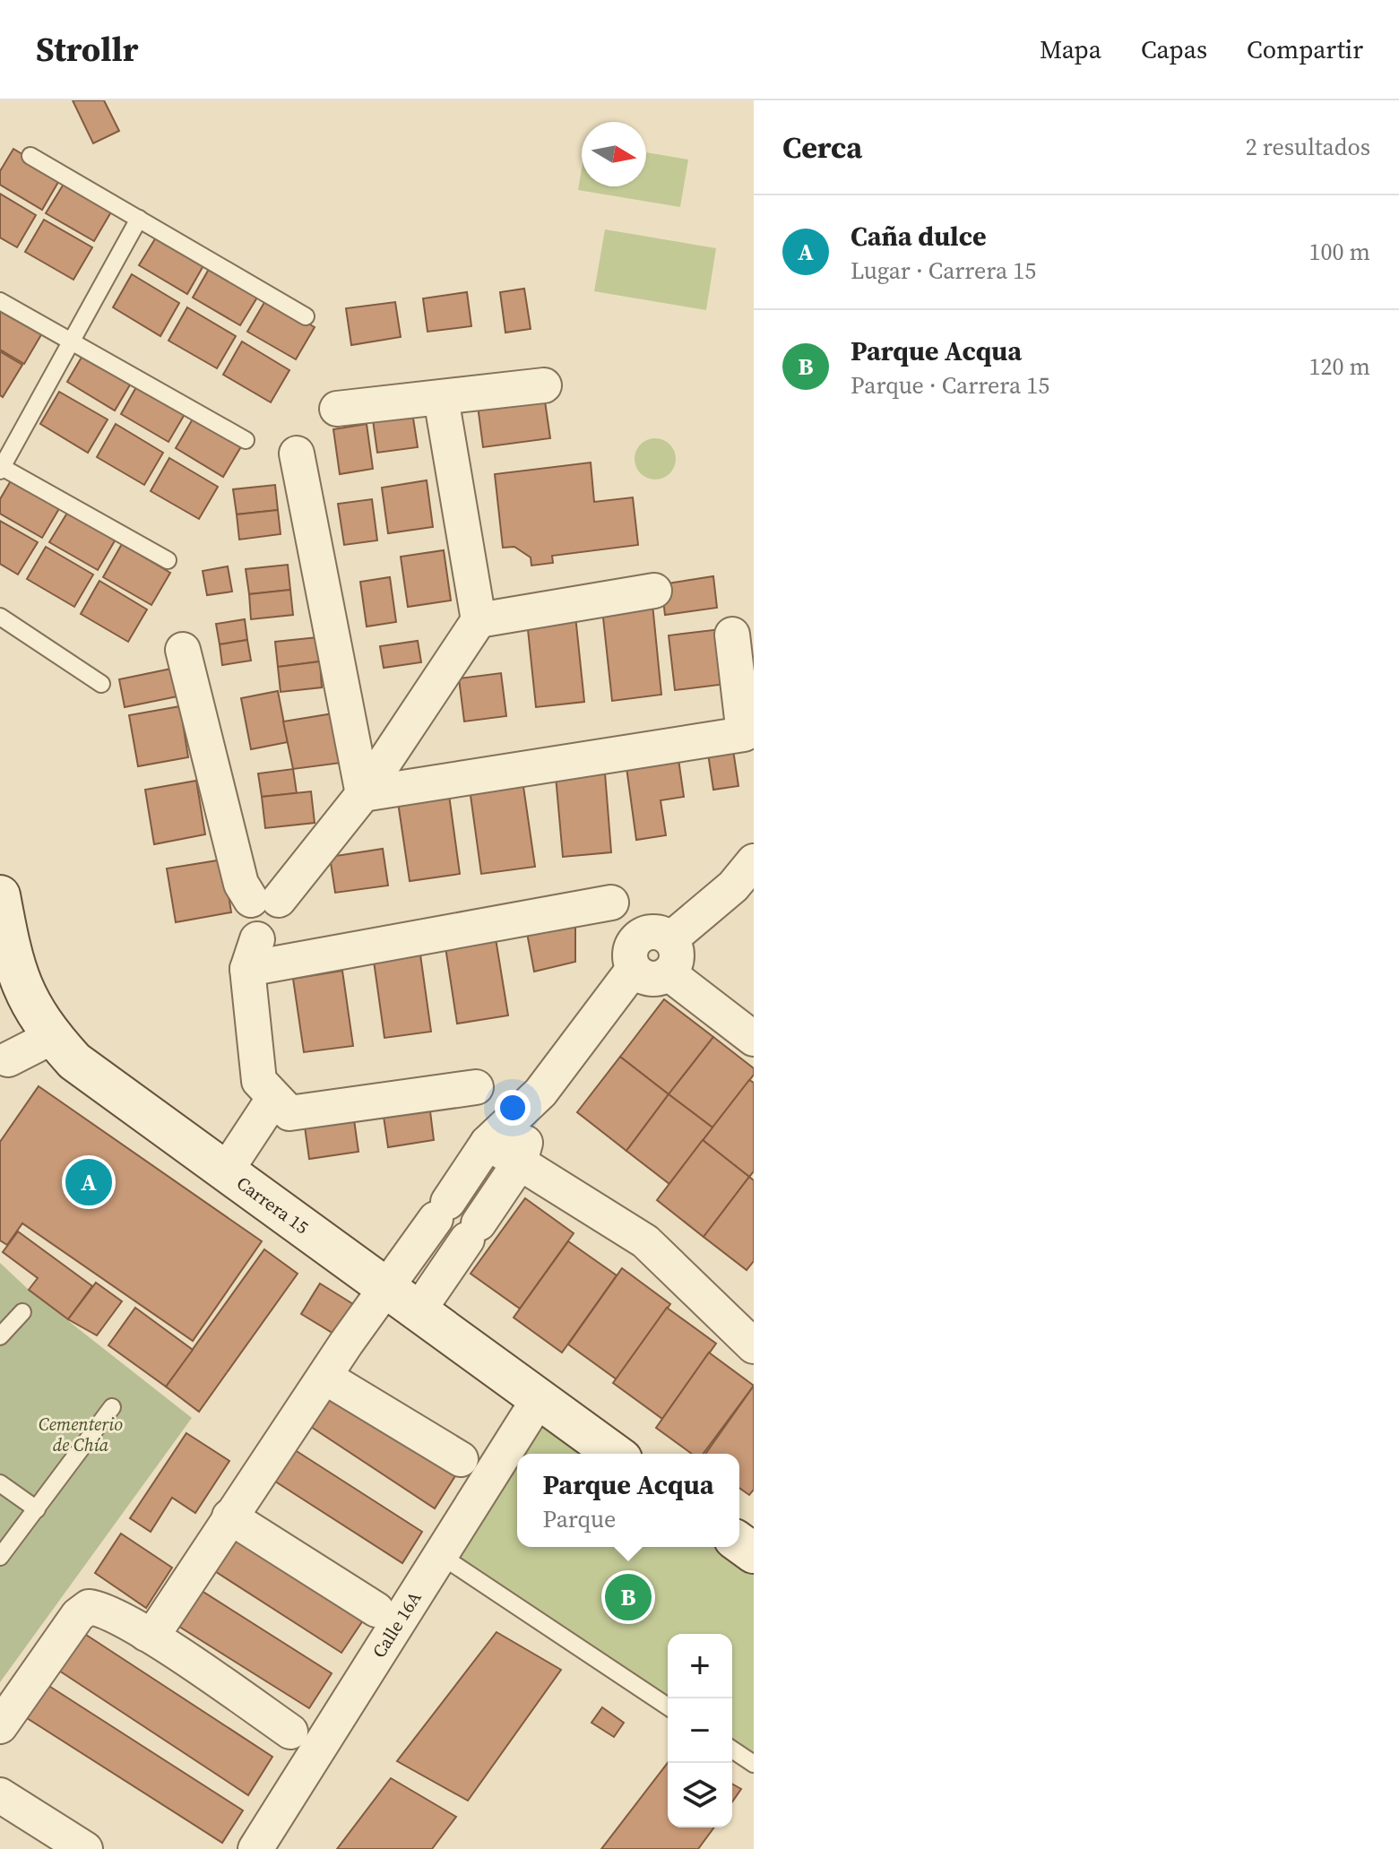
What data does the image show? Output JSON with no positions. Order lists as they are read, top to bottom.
{
  "streets": {
    "street": ["Carrera 15", "Calle 16A"]
  },
  "crossings": [
    ["Carrera 15", "Calle 16A"]
  ],
  "parks": ["Cementerio de Chía"],
  "north": "right",
  "page": {
    "header": "Strollr",
    "nav": ["Mapa", "Capas", "Compartir"],
    "heading": ["Cerca", "2 resultados"],
    "list": [
      {
        "mark": "A",
        "name": "Caña dulce",
        "note": "Lugar · Carrera 15",
        "value": "100 m"
      },
      {
        "mark": "B",
        "name": "Parque Acqua",
        "note": "Parque · Carrera 15",
        "value": "120 m"
      }
    ],
    "pins": ["A", "B"],
    "popup": ["Parque Acqua", "Parque"],
    "map_buttons": ["+", "−"]
  }
}
